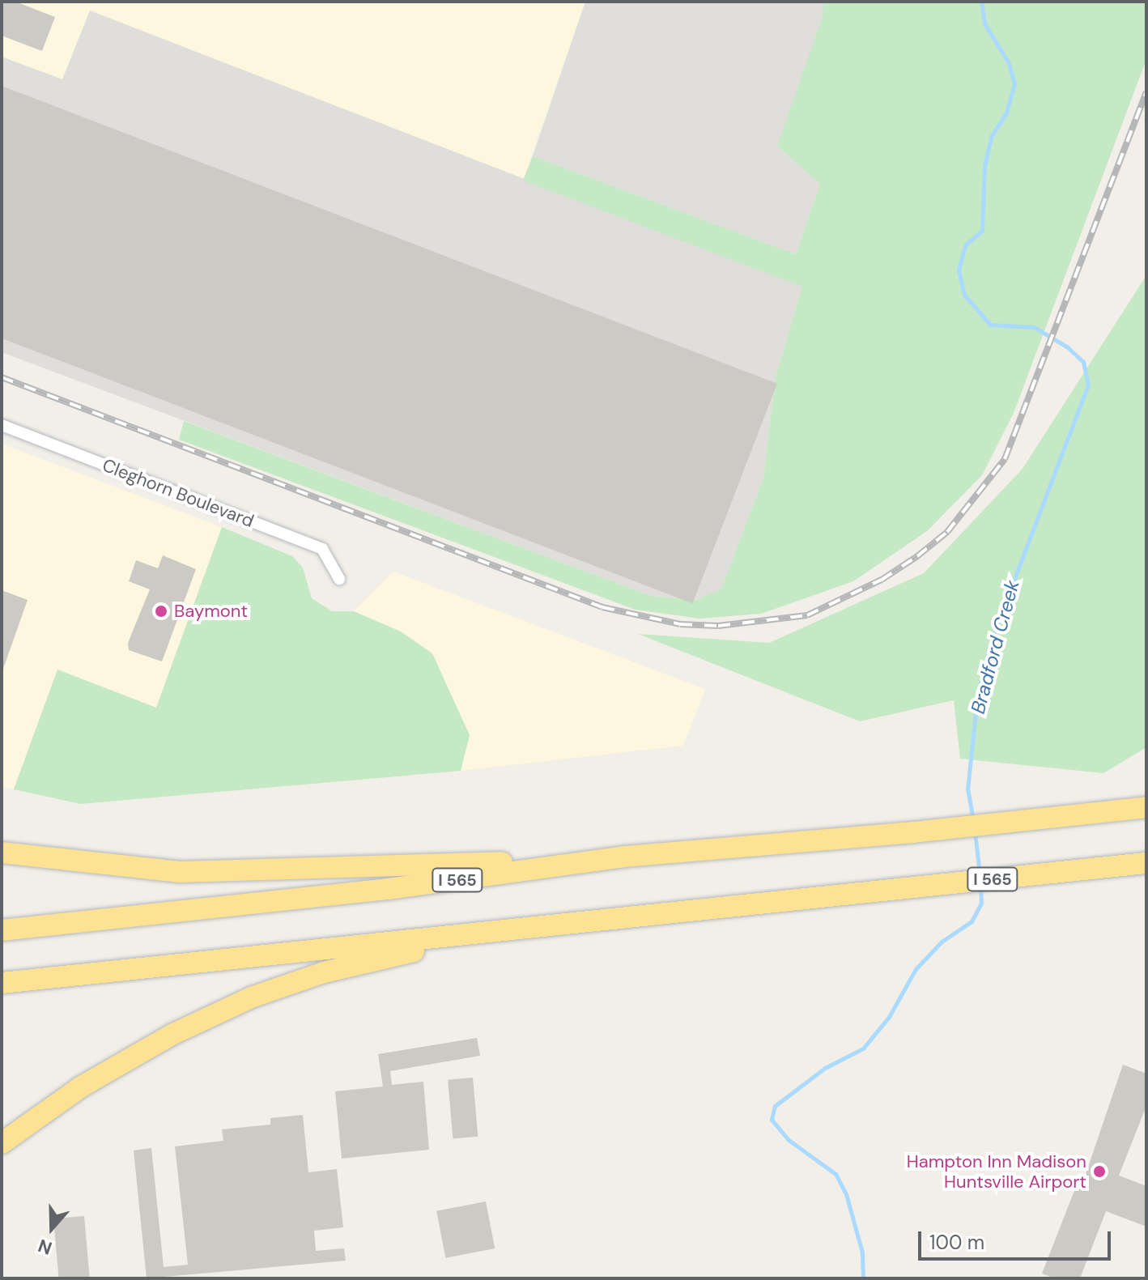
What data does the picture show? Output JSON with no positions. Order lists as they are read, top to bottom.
{
  "streets": {
    "highway": ["I 565"],
    "street": ["Cleghorn Boulevard"]
  },
  "water": ["Bradford Creek"],
  "places": ["Baymont", "Hampton Inn Madison Huntsville Airport"],
  "scale_bar": "100 m",
  "north": "bottom"
}
